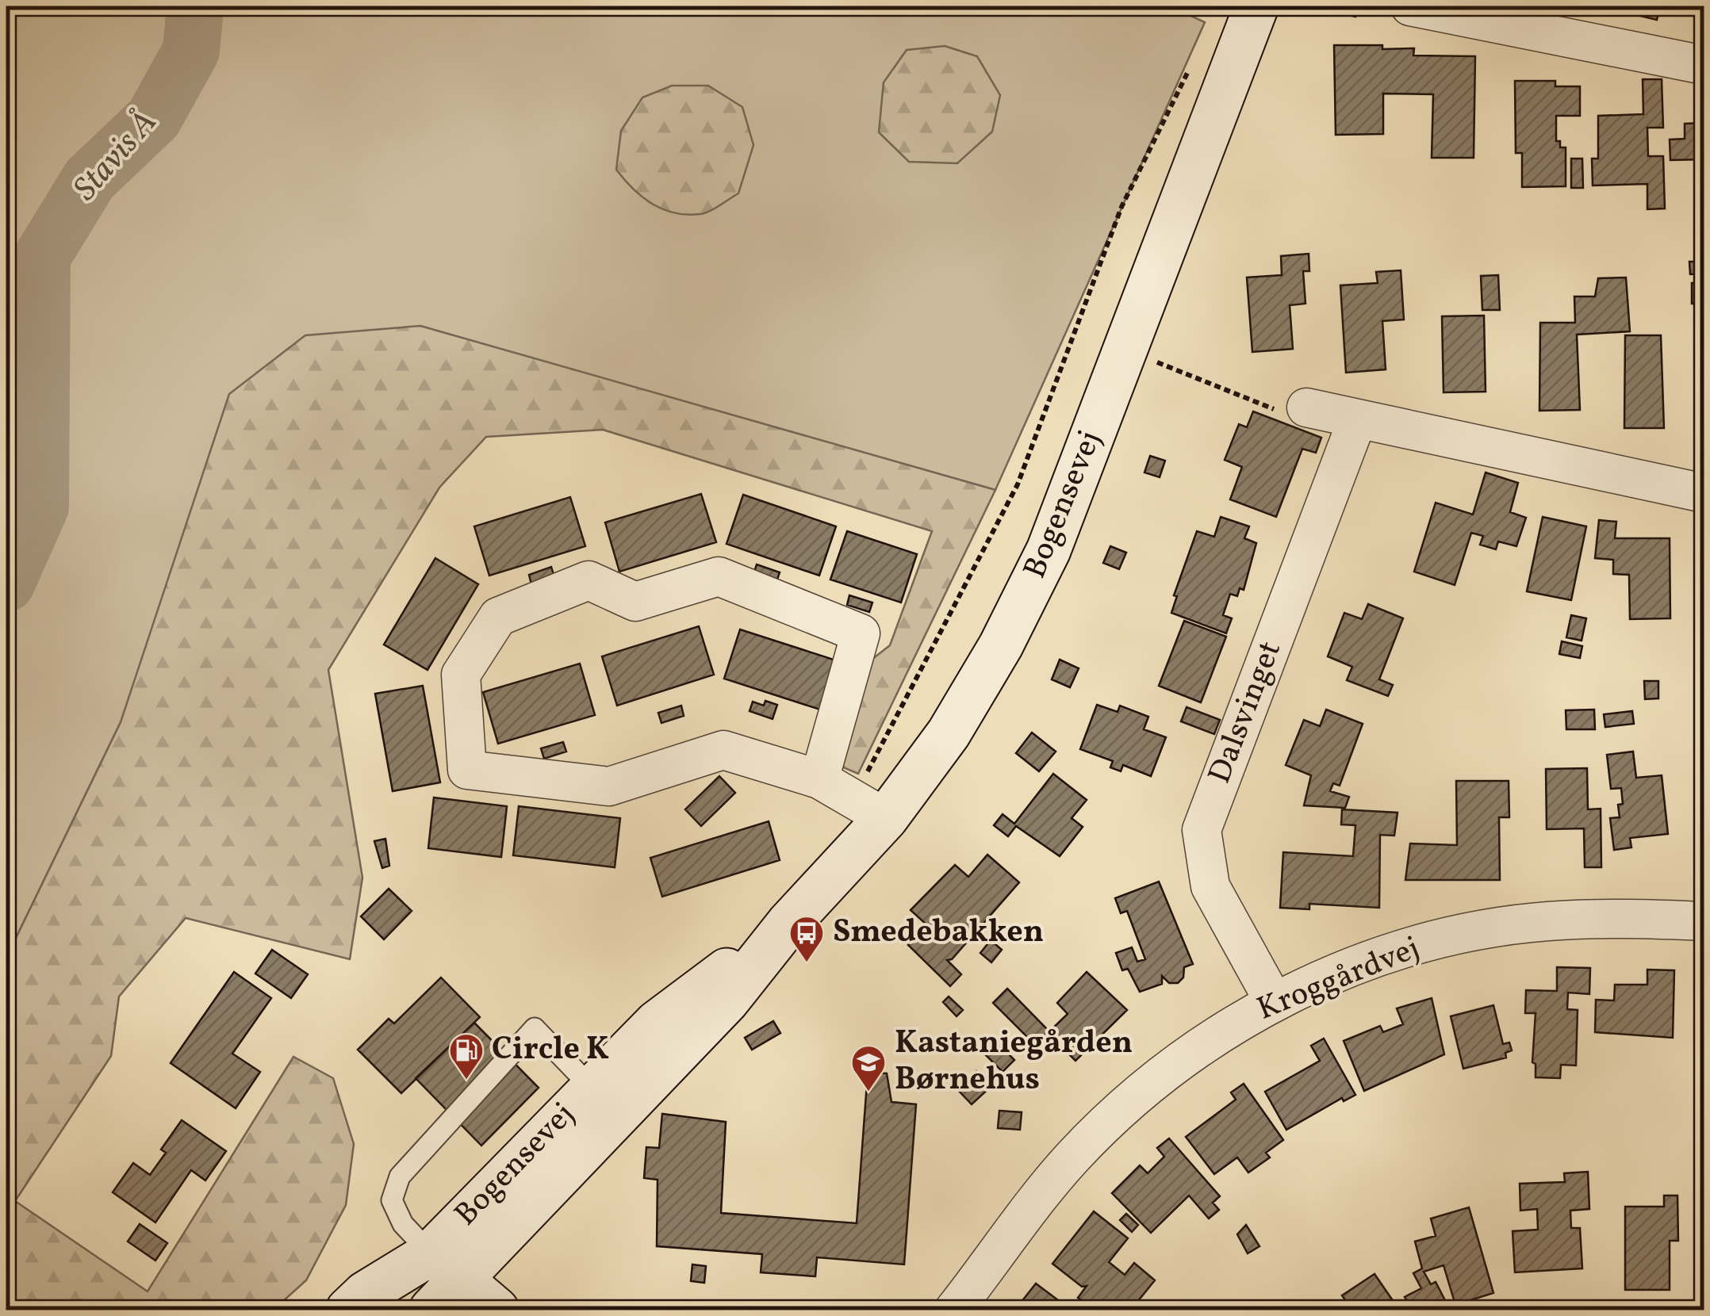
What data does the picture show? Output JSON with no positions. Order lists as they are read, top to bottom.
{
  "streets": {
    "main road": ["Bogensevej"],
    "street": ["Dalsvinget", "Kroggårdvej"]
  },
  "crossings": [
    ["Dalsvinget", "Kroggårdvej"]
  ],
  "water": ["Stavis Å"],
  "places": {
    "bus stop": ["Smedebakken"],
    "fuel station": ["Circle K"],
    "school or university": ["Kastaniegården Børnehus"]
  }
}
